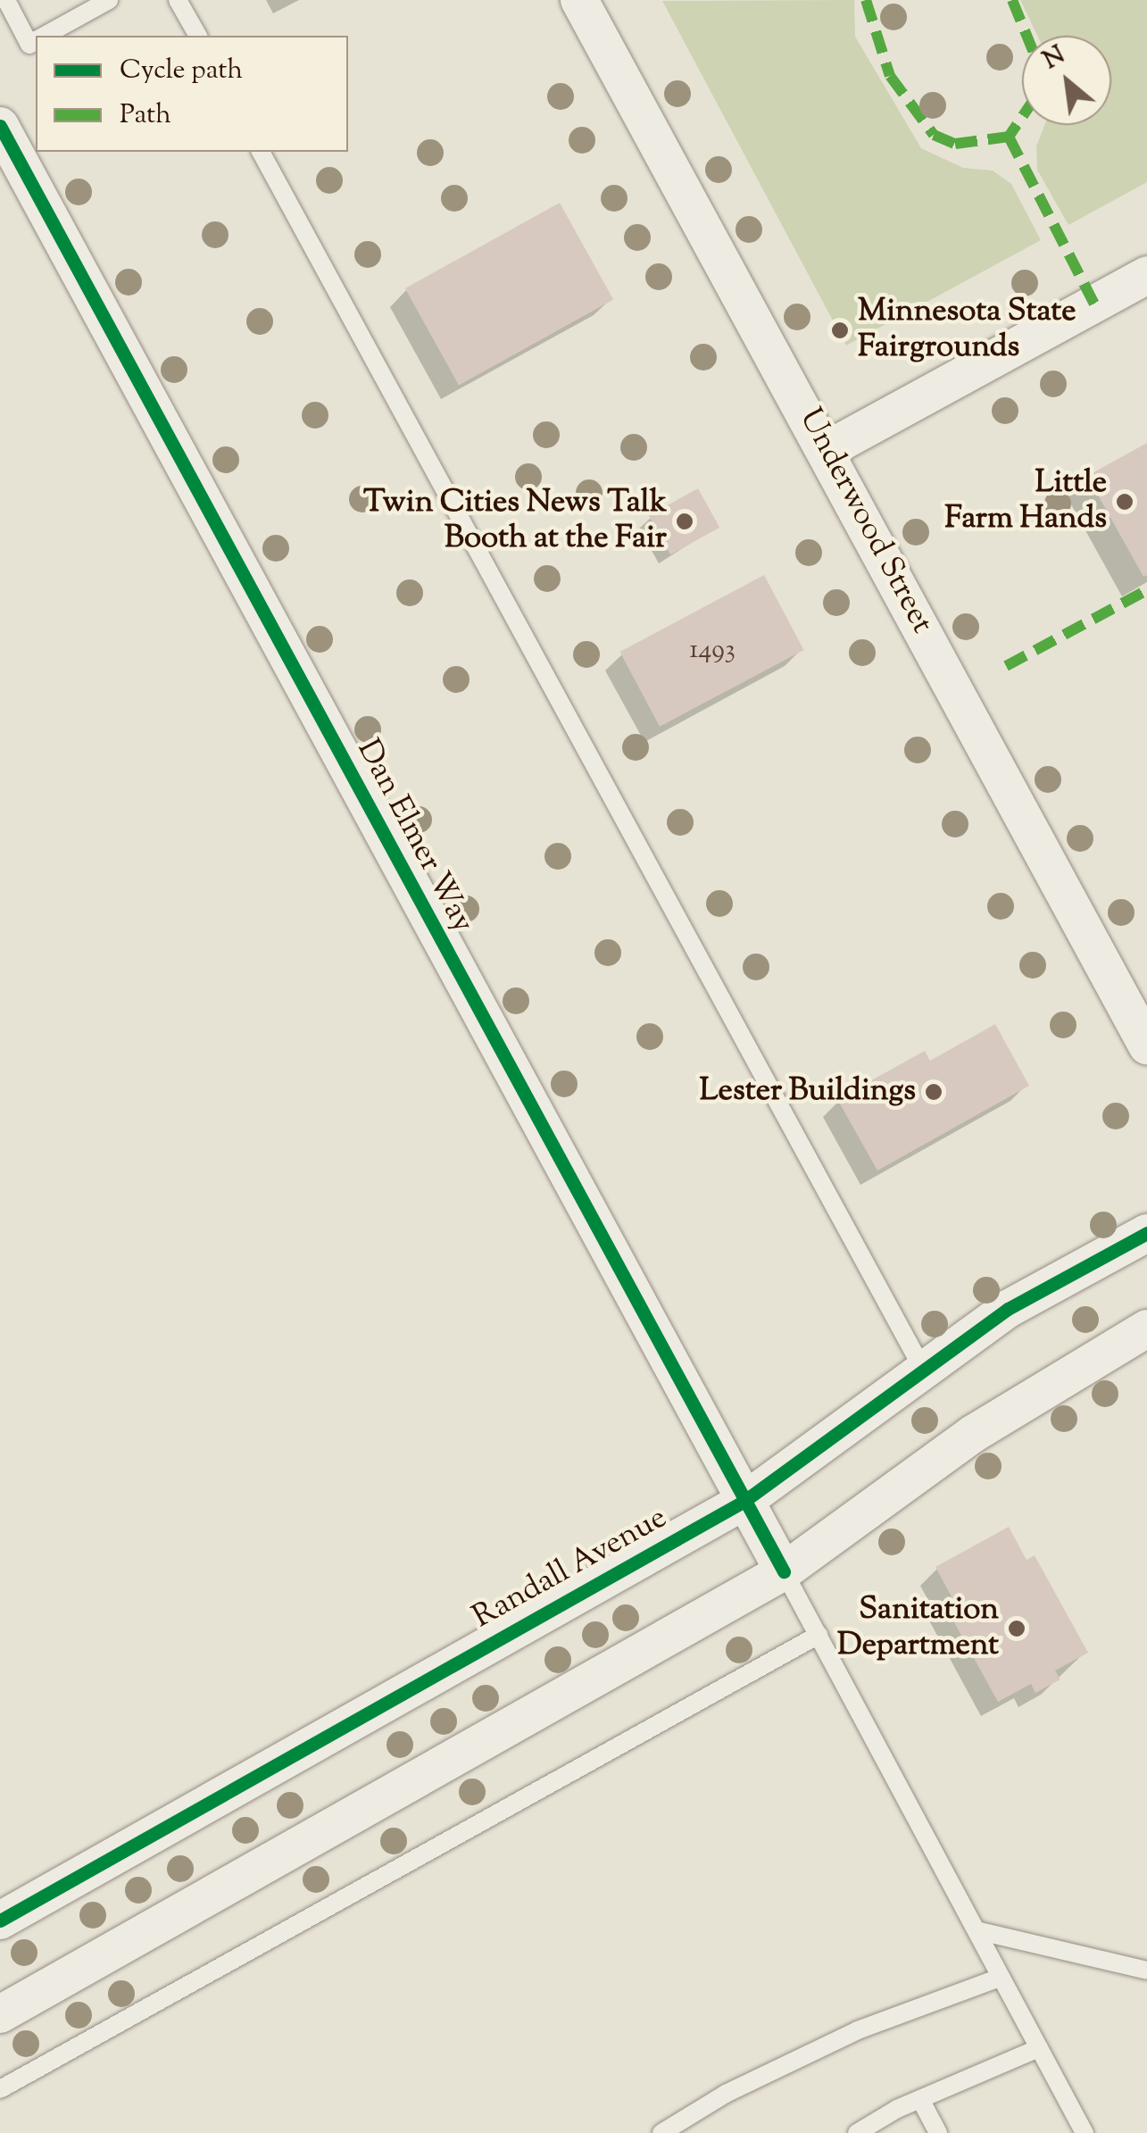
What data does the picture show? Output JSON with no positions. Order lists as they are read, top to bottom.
{
  "streets": {
    "street": ["Underwood Street", "Dan Elmer Way", "Randall Avenue"]
  },
  "crossings": [
    ["Dan Elmer Way", "Randall Avenue"]
  ],
  "places": [
    "Minnesota State Fairgrounds",
    "Little Farm Hands",
    "Twin Cities News Talk Booth at the Fair",
    "Lester Buildings",
    "Sanitation Department"
  ],
  "house_numbers": ["1493"],
  "legend": ["Cycle path", "Path"],
  "north": "top left"
}
